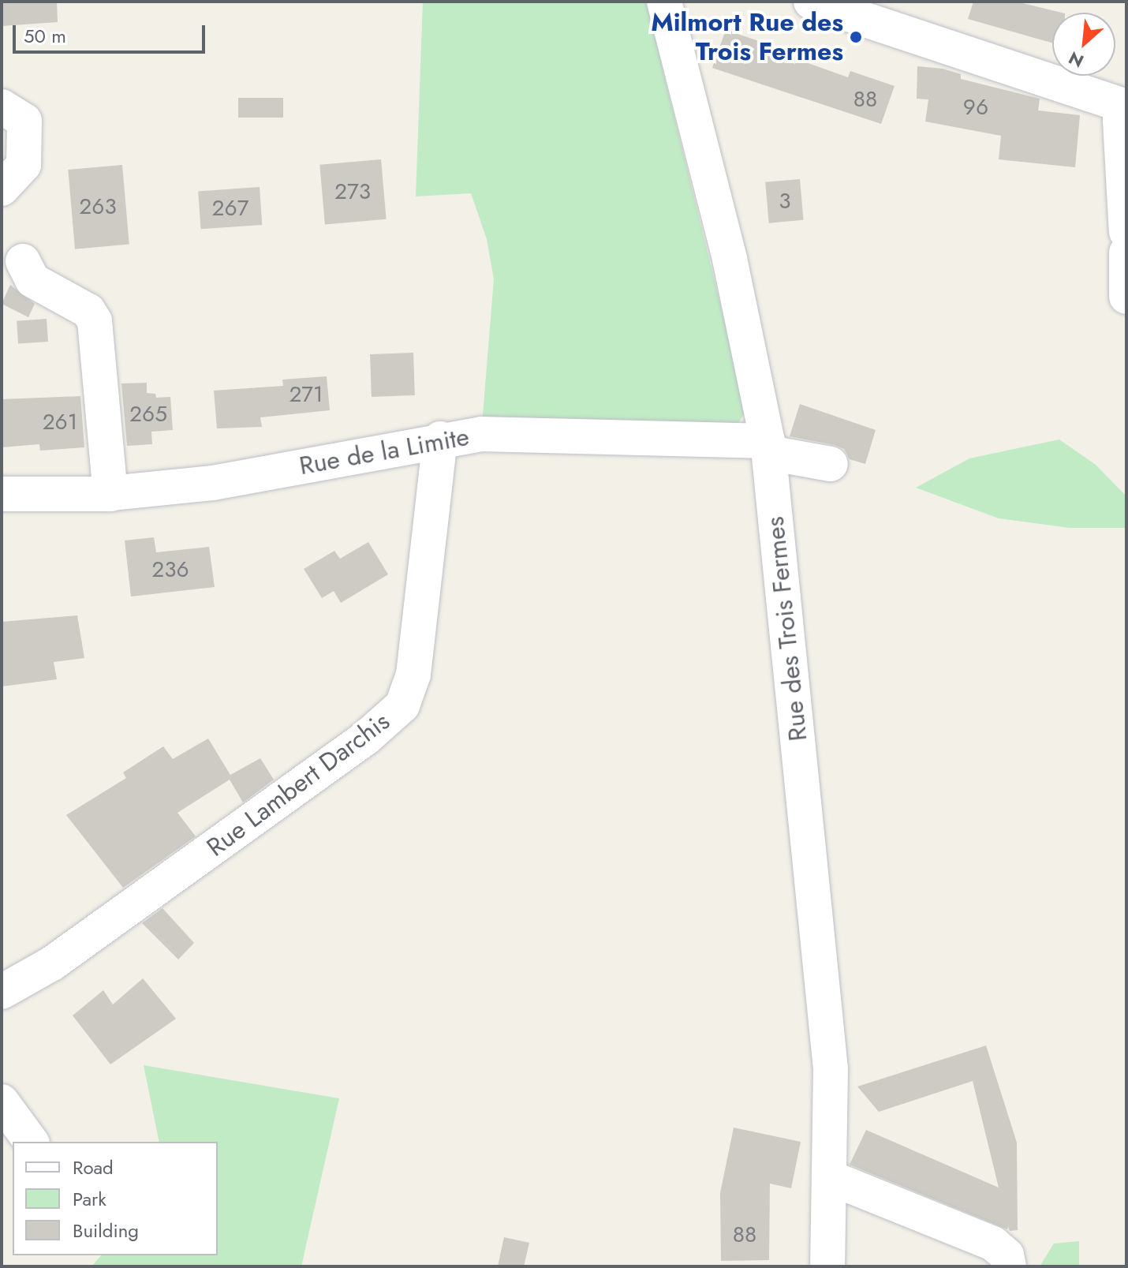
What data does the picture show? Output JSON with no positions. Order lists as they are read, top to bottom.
{
  "streets": {
    "street": ["Rue de la Limite", "Rue des Trois Fermes", "Rue Lambert Darchis"]
  },
  "crossings": [
    ["Rue de la Limite", "Rue des Trois Fermes"],
    ["Rue de la Limite", "Rue Lambert Darchis"]
  ],
  "places": ["Milmort Rue des Trois Fermes"],
  "house_numbers": [
    "88",
    "96",
    "273",
    "3",
    "263",
    "267",
    "271",
    "265",
    "261",
    "236",
    "88"
  ],
  "legend": ["Road", "Park", "Building"],
  "scale_bar": "50 m",
  "north": "bottom left"
}
